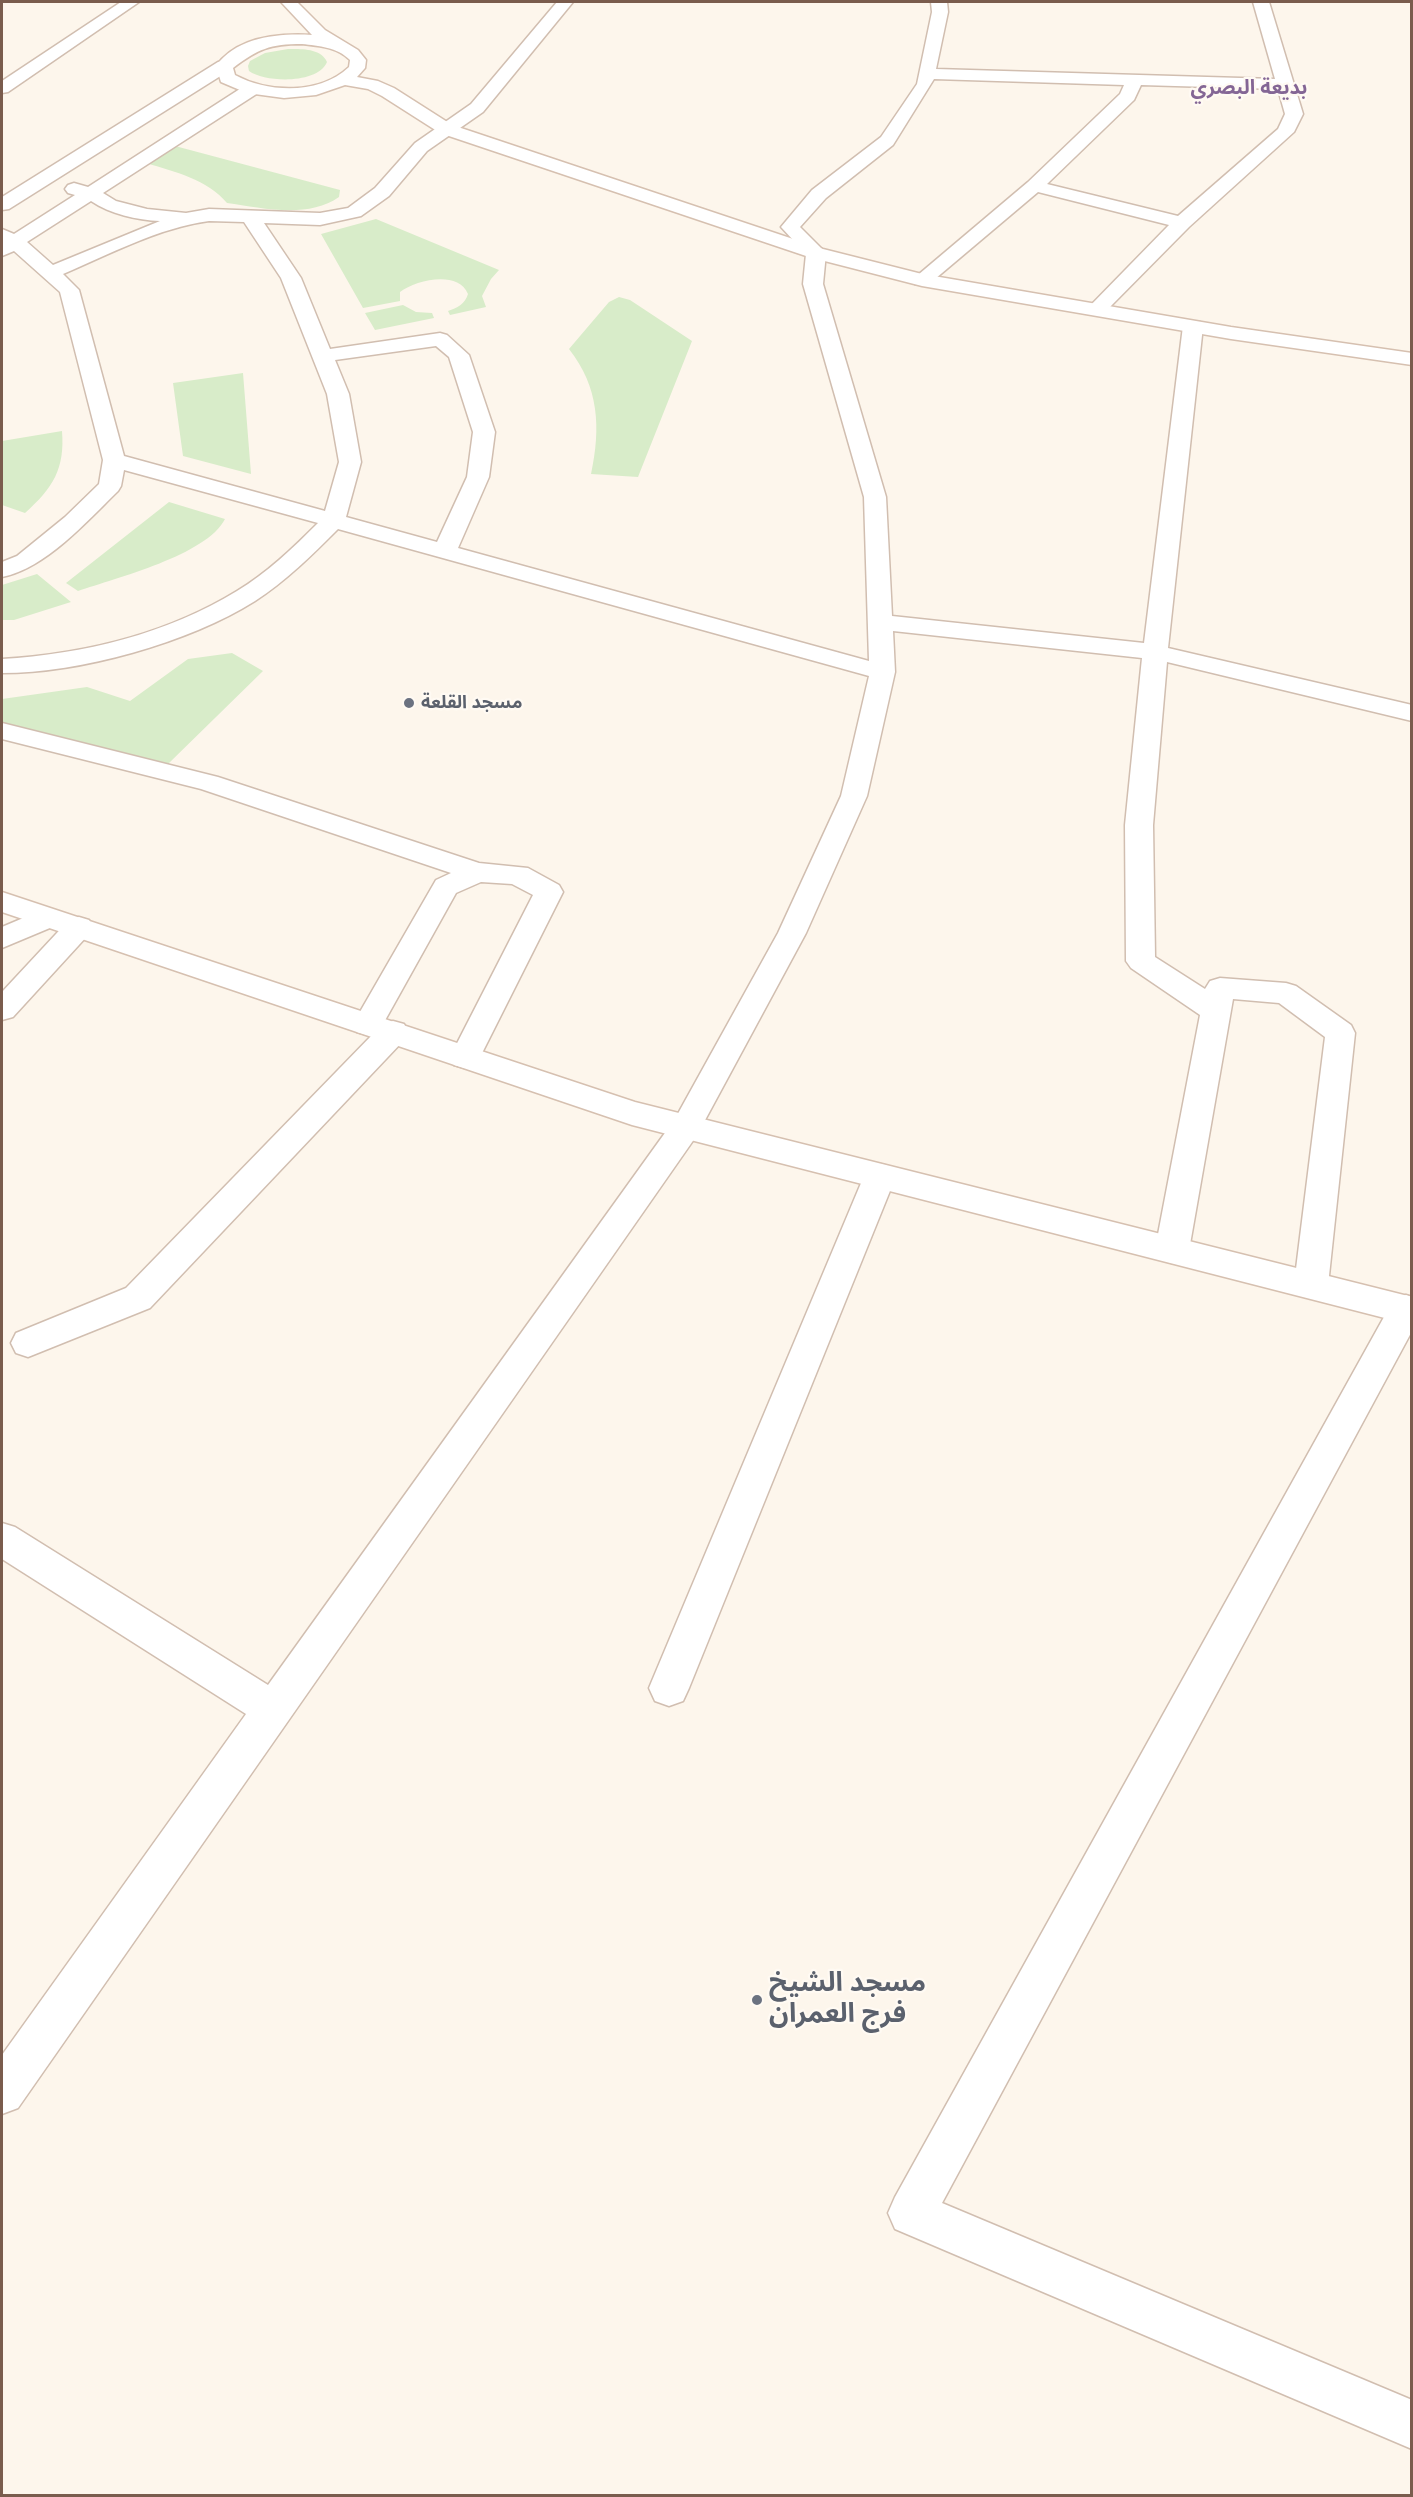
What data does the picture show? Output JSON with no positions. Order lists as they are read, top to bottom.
{
  "districts": ["بديعة البصري"],
  "places": ["مسجد القلعة", "مسجد الشيخ فرج العمران"]
}
